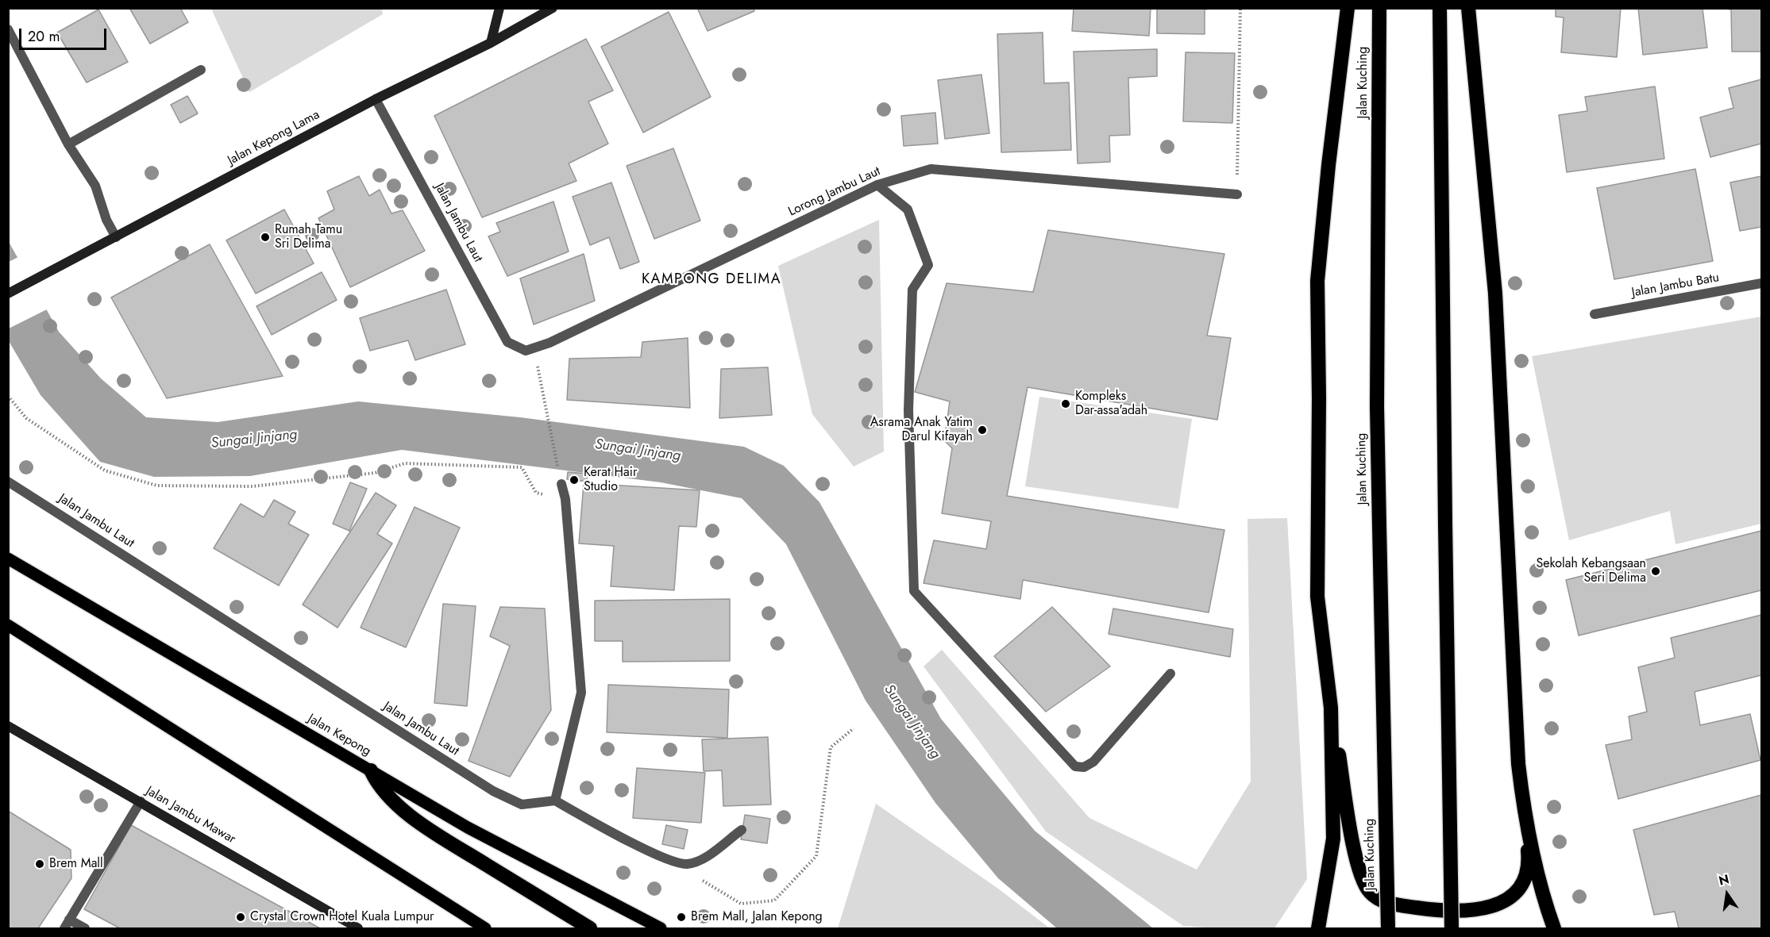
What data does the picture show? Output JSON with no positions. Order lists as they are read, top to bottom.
{
  "streets": {
    "highway": ["Jalan Kuching"],
    "main road": ["Jalan Kepong"],
    "street": [
      "Jalan Kepong Lama",
      "Lorong Jambu Laut",
      "Jalan Jambu Laut",
      "Jalan Jambu Batu",
      "Jalan Jambu Mawar"
    ]
  },
  "crossings": [
    ["Jalan Kepong Lama", "Jalan Jambu Laut"],
    ["Lorong Jambu Laut", "Jalan Jambu Laut"]
  ],
  "districts": ["KAMPONG DELIMA"],
  "water": ["Sungai Jinjang"],
  "places": [
    "Rumah Tamu Sri Delima",
    "Kompleks Dar-assa'adah",
    "Asrama Anak Yatim Darul Kifayah",
    "Kerat Hair Studio",
    "Sekolah Kebangsaan Seri Delima",
    "Brem Mall",
    "Crystal Crown Hotel Kuala Lumpur",
    "Brem Mall, Jalan Kepong"
  ],
  "scale_bar": "20 m",
  "north": "top"
}
